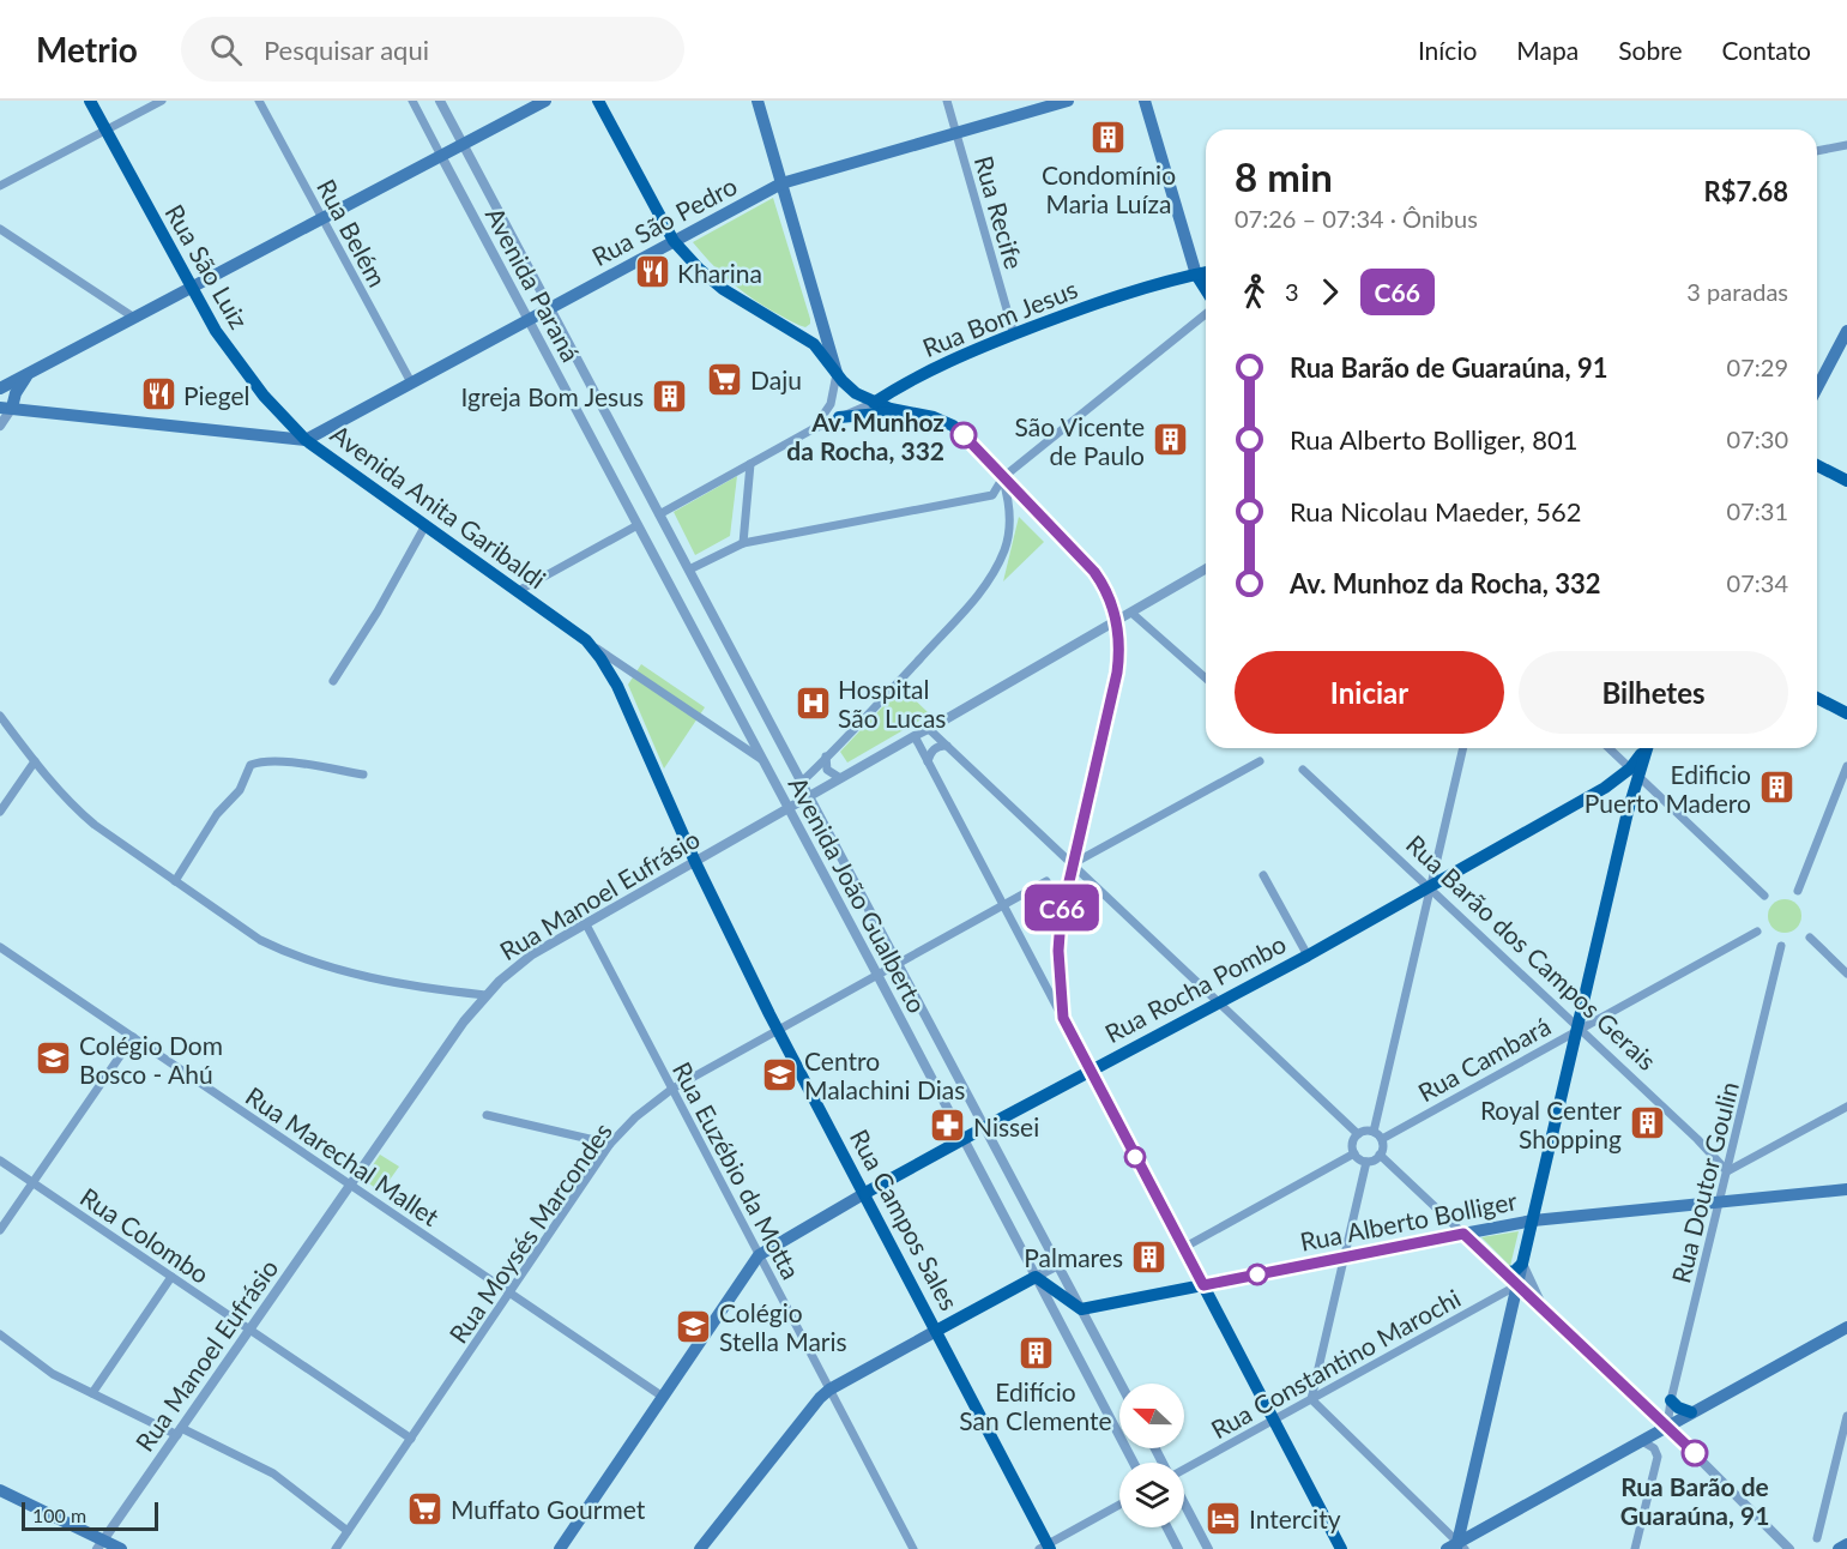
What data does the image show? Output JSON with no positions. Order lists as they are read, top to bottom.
{
  "streets": {
    "main road": [
      "Rua São Pedro",
      "Rua São Luiz",
      "Rua Bom Jesus",
      "Avenida Anita Garibaldi",
      "Rua Rocha Pombo",
      "Rua Campos Sales",
      "Rua Alberto Bolliger"
    ],
    "street": [
      "Rua Recife",
      "Rua Belém",
      "Avenida Paraná",
      "Rua Manoel Eufrásio",
      "Avenida João Gualberto",
      "Rua Barão dos Campos Gerais",
      "Rua Cambará",
      "Rua Marechal Mallet",
      "Rua Euzébio da Motta",
      "Rua Doutor Goulin",
      "Rua Moysés Marcondes",
      "Rua Colombo",
      "Rua Constantino Marochi"
    ]
  },
  "crossings": [
    ["Rua Recife", "Rua São Pedro"],
    ["Rua Recife", "Rua Bom Jesus"],
    ["Rua São Pedro", "Rua Belém"],
    ["Rua São Pedro", "Rua São Luiz"],
    ["Rua São Pedro", "Avenida Paraná"],
    ["Rua São Pedro", "Avenida Anita Garibaldi"],
    ["Rua São Luiz", "Avenida Anita Garibaldi"],
    ["Avenida Paraná", "Rua Bom Jesus"],
    ["Avenida Paraná", "Avenida João Gualberto"],
    ["Rua Bom Jesus", "Avenida João Gualberto"],
    ["Avenida Anita Garibaldi", "Avenida João Gualberto"],
    ["Avenida Anita Garibaldi", "Rua Campos Sales"],
    ["Rua Manoel Eufrásio", "Avenida João Gualberto"],
    ["Rua Manoel Eufrásio", "Rua Marechal Mallet"],
    ["Rua Manoel Eufrásio", "Rua Euzébio da Motta"],
    ["Rua Manoel Eufrásio", "Rua Campos Sales"],
    ["Rua Manoel Eufrásio", "Rua Colombo"],
    ["Avenida João Gualberto", "Rua Rocha Pombo"],
    ["Avenida João Gualberto", "Rua Alberto Bolliger"],
    ["Avenida João Gualberto", "Rua Moysés Marcondes"],
    ["Rua Barão dos Campos Gerais", "Rua Rocha Pombo"],
    ["Rua Barão dos Campos Gerais", "Rua Cambará"],
    ["Rua Barão dos Campos Gerais", "Rua Doutor Goulin"],
    ["Rua Rocha Pombo", "Rua Marechal Mallet"],
    ["Rua Rocha Pombo", "Rua Euzébio da Motta"],
    ["Rua Rocha Pombo", "Rua Campos Sales"],
    ["Rua Marechal Mallet", "Rua Moysés Marcondes"],
    ["Rua Euzébio da Motta", "Rua Moysés Marcondes"],
    ["Rua Doutor Goulin", "Rua Alberto Bolliger"],
    ["Rua Campos Sales", "Rua Moysés Marcondes"],
    ["Rua Moysés Marcondes", "Rua Colombo"]
  ],
  "places": {
    "building": [
      "Condomínio Maria Luíza",
      "Igreja Bom Jesus",
      "São Vicente de Paulo",
      "Edificio Puerto Madero",
      "Royal Center Shopping",
      "Palmares",
      "Edifício San Clemente"
    ],
    "restaurant": ["Kharina", "Piegel"],
    "supermarket": ["Daju", "Muffato Gourmet"],
    "other": ["Av. Munhoz da Rocha, 332", "Rua Barão de Guaraúna, 91"],
    "hospital": ["Hospital São Lucas"],
    "school or university": ["Colégio Dom Bosco - Ahú", "Centro Malachini Dias", "Colégio Stella Maris"],
    "pharmacy": ["Nissei"],
    "hotel": ["Intercity"]
  },
  "lines": ["bus line C66"],
  "scale_bar": "100 m",
  "north": "left",
  "page": {
    "header": "Metrio",
    "search": "Pesquisar aqui",
    "nav": [
      "Início",
      "Mapa",
      "Sobre",
      "Contato"
    ],
    "on_map": "C66",
    "heading": ["8 min", "07:26 – 07:34 · Ônibus", "R$7.68"],
    "legs": ["3", "C66", "3 paradas"],
    "list": [
      {
        "name": "Rua Barão de Guaraúna, 91",
        "value": "07:29"
      },
      {
        "name": "Rua Alberto Bolliger, 801",
        "value": "07:30"
      },
      {
        "name": "Rua Nicolau Maeder, 562",
        "value": "07:31"
      },
      {
        "name": "Av. Munhoz da Rocha, 332",
        "value": "07:34"
      }
    ],
    "buttons": ["Iniciar", "Bilhetes"],
    "scale": "100 m"
  }
}
